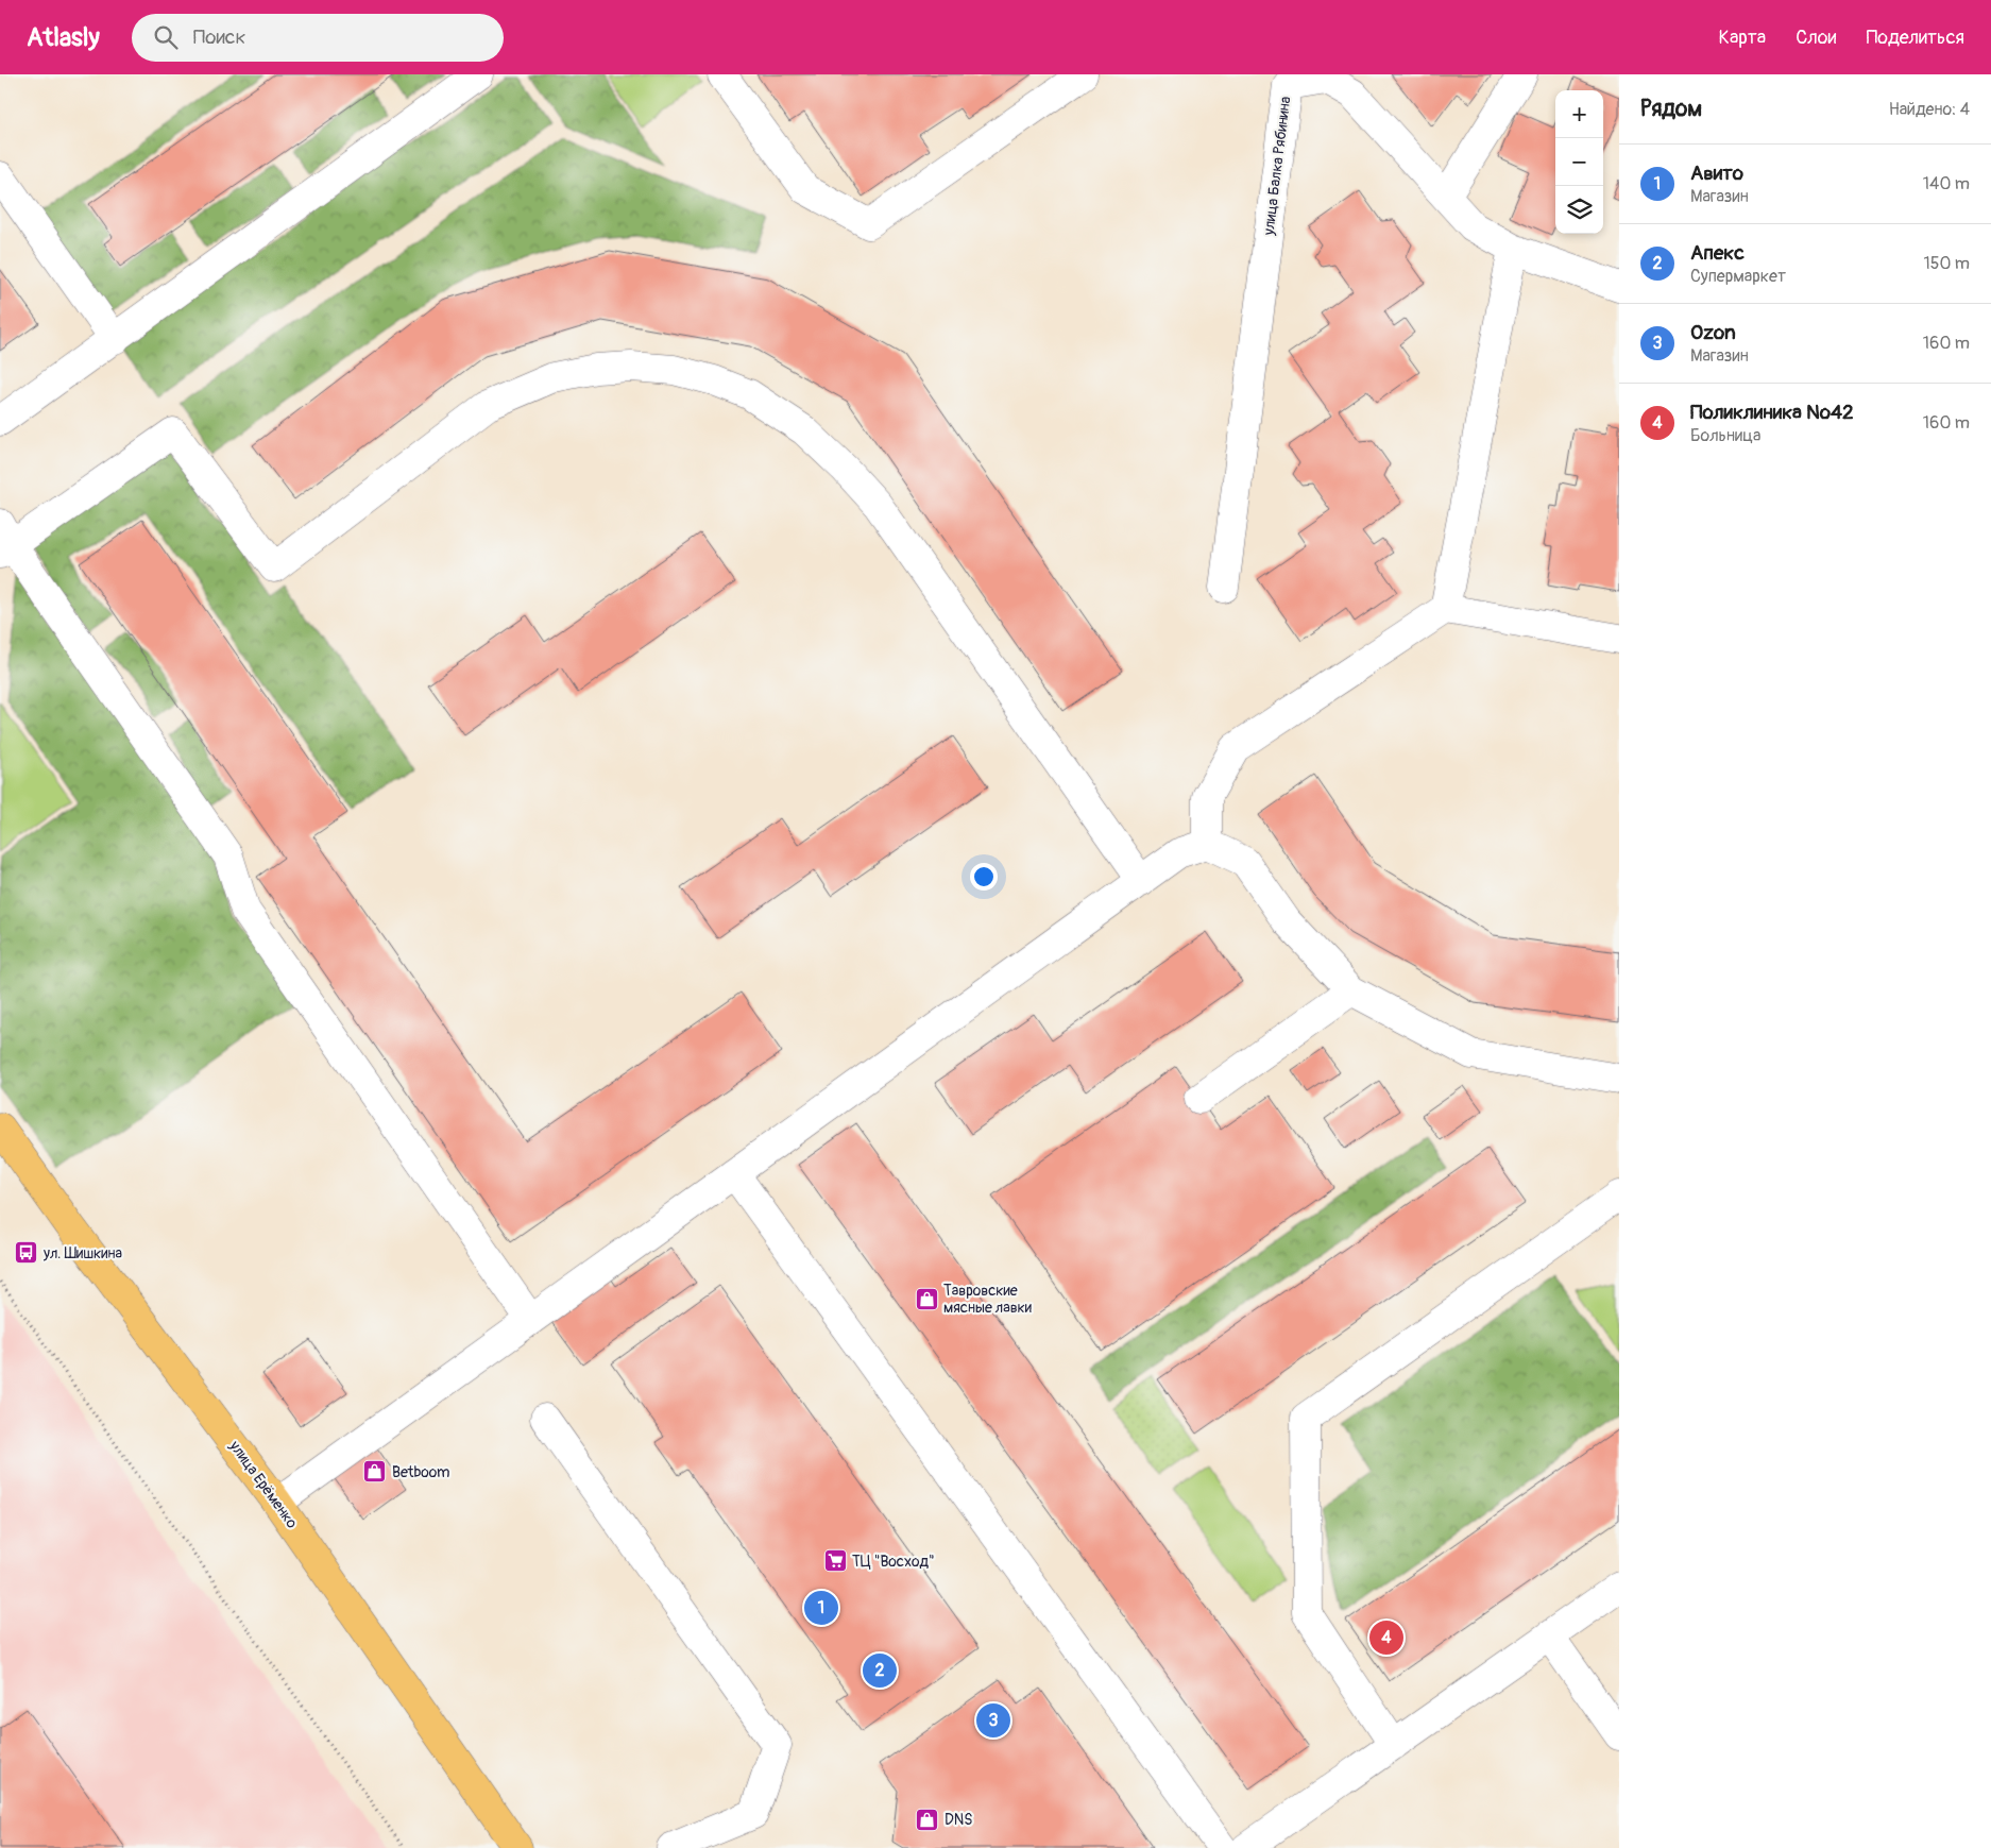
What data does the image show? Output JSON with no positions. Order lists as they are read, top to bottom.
{
  "streets": {
    "main road": ["улица Ерёменко"],
    "street": ["улица Балка Рябинина"]
  },
  "places": {
    "bus stop": ["ул. Шишкина"],
    "shop": ["Тавровские мясные лавки", "Betboom", "DNS"],
    "supermarket": ["ТЦ \"Восход\""]
  },
  "page": {
    "header": "Atlasly",
    "search": "Поиск",
    "nav": ["Карта", "Слои", "Поделиться"],
    "heading": ["Рядом", "Найдено: 4"],
    "map_buttons": ["+", "−"],
    "list": [
      {
        "mark": "1",
        "name": "Авито",
        "note": "Магазин",
        "value": "140 m"
      },
      {
        "mark": "2",
        "name": "Апекс",
        "note": "Супермаркет",
        "value": "150 m"
      },
      {
        "mark": "3",
        "name": "Ozon",
        "note": "Магазин",
        "value": "160 m"
      },
      {
        "mark": "4",
        "name": "Поликлиника №42",
        "note": "Больница",
        "value": "160 m"
      }
    ],
    "pins": [
      "1",
      "4",
      "2",
      "3"
    ]
  }
}
